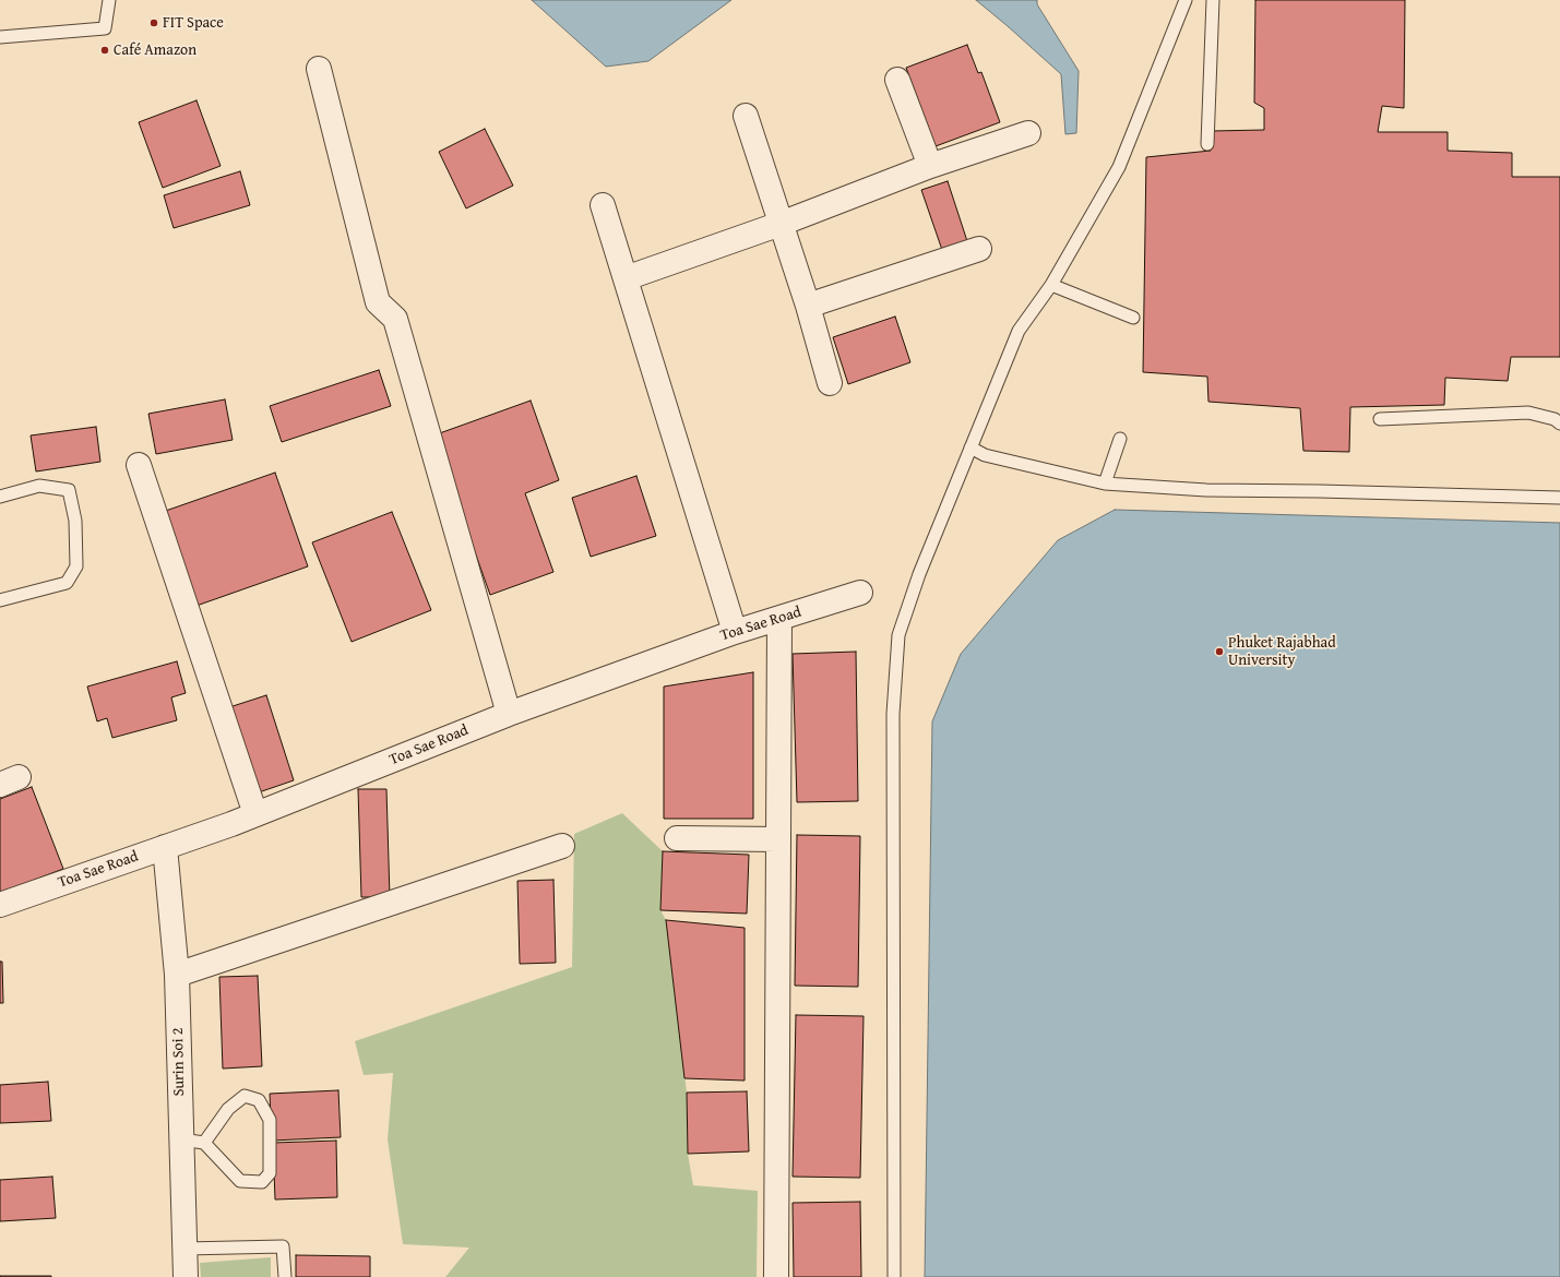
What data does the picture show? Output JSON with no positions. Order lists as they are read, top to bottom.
{
  "streets": {
    "street": ["Toa Sae Road", "Surin Soi 2"]
  },
  "crossings": [
    ["Toa Sae Road", "Surin Soi 2"]
  ],
  "places": ["FIT Space", "Café Amazon", "Phuket Rajabhad University"]
}
